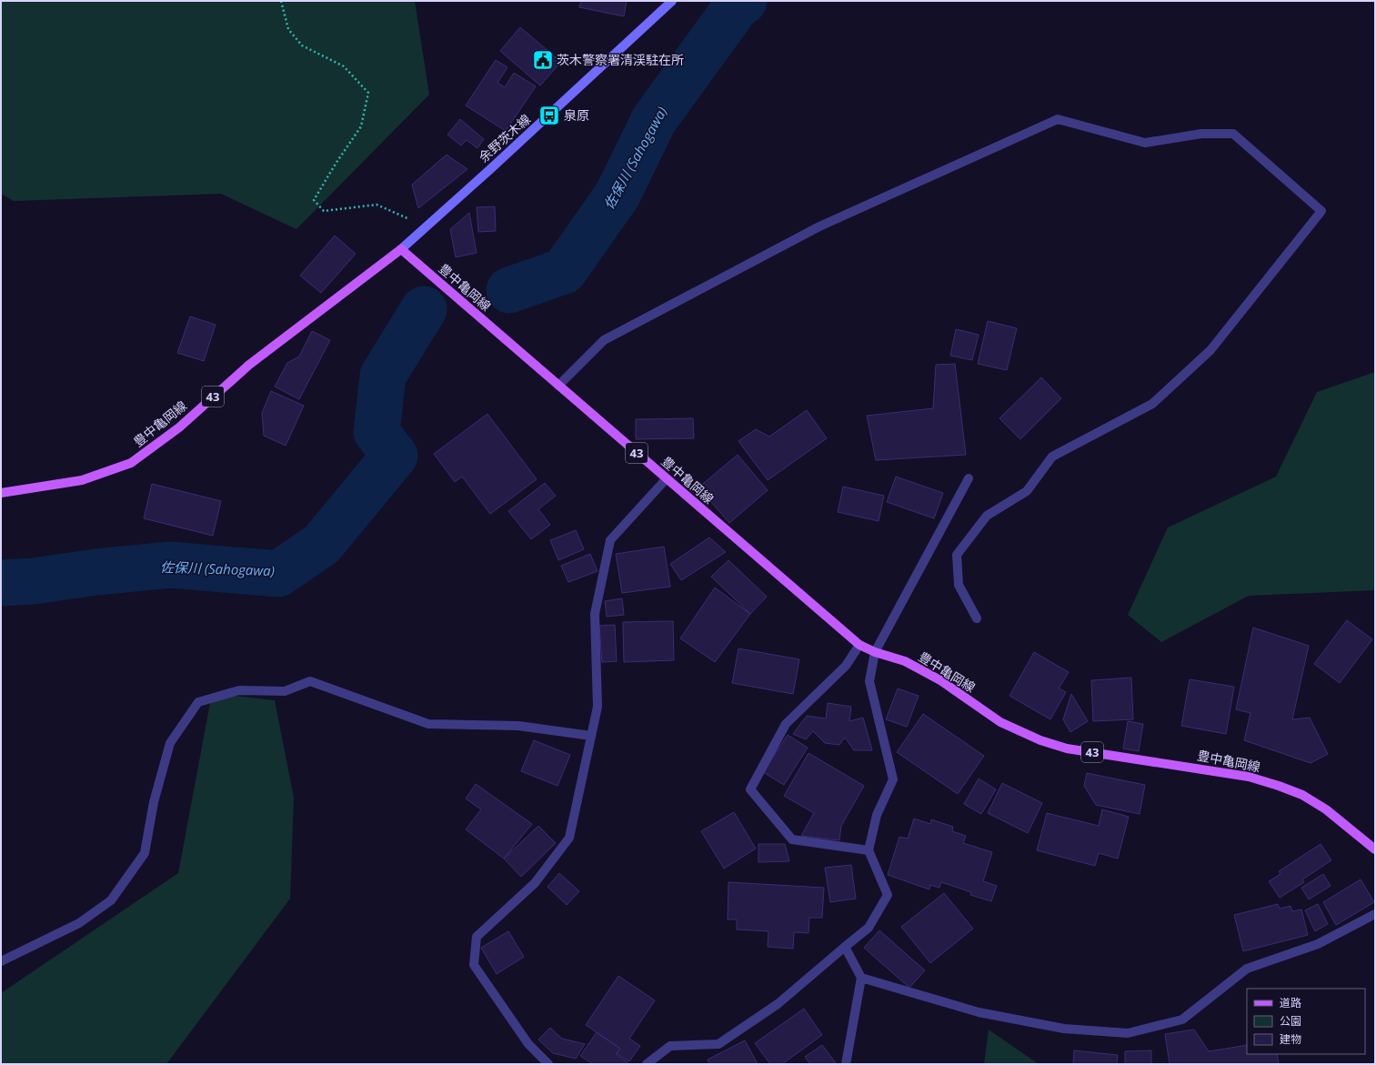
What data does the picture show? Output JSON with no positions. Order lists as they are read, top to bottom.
{
  "streets": {
    "main road": ["余野茨木線", "豊中亀岡線", "43"]
  },
  "crossings": [
    ["余野茨木線", "豊中亀岡線"]
  ],
  "water": ["佐保川 (Sahogawa)"],
  "places": {
    "public building": ["茨木警察署清渓駐在所"],
    "bus stop": ["泉原"]
  },
  "legend": ["道路", "公園", "建物"]
}
